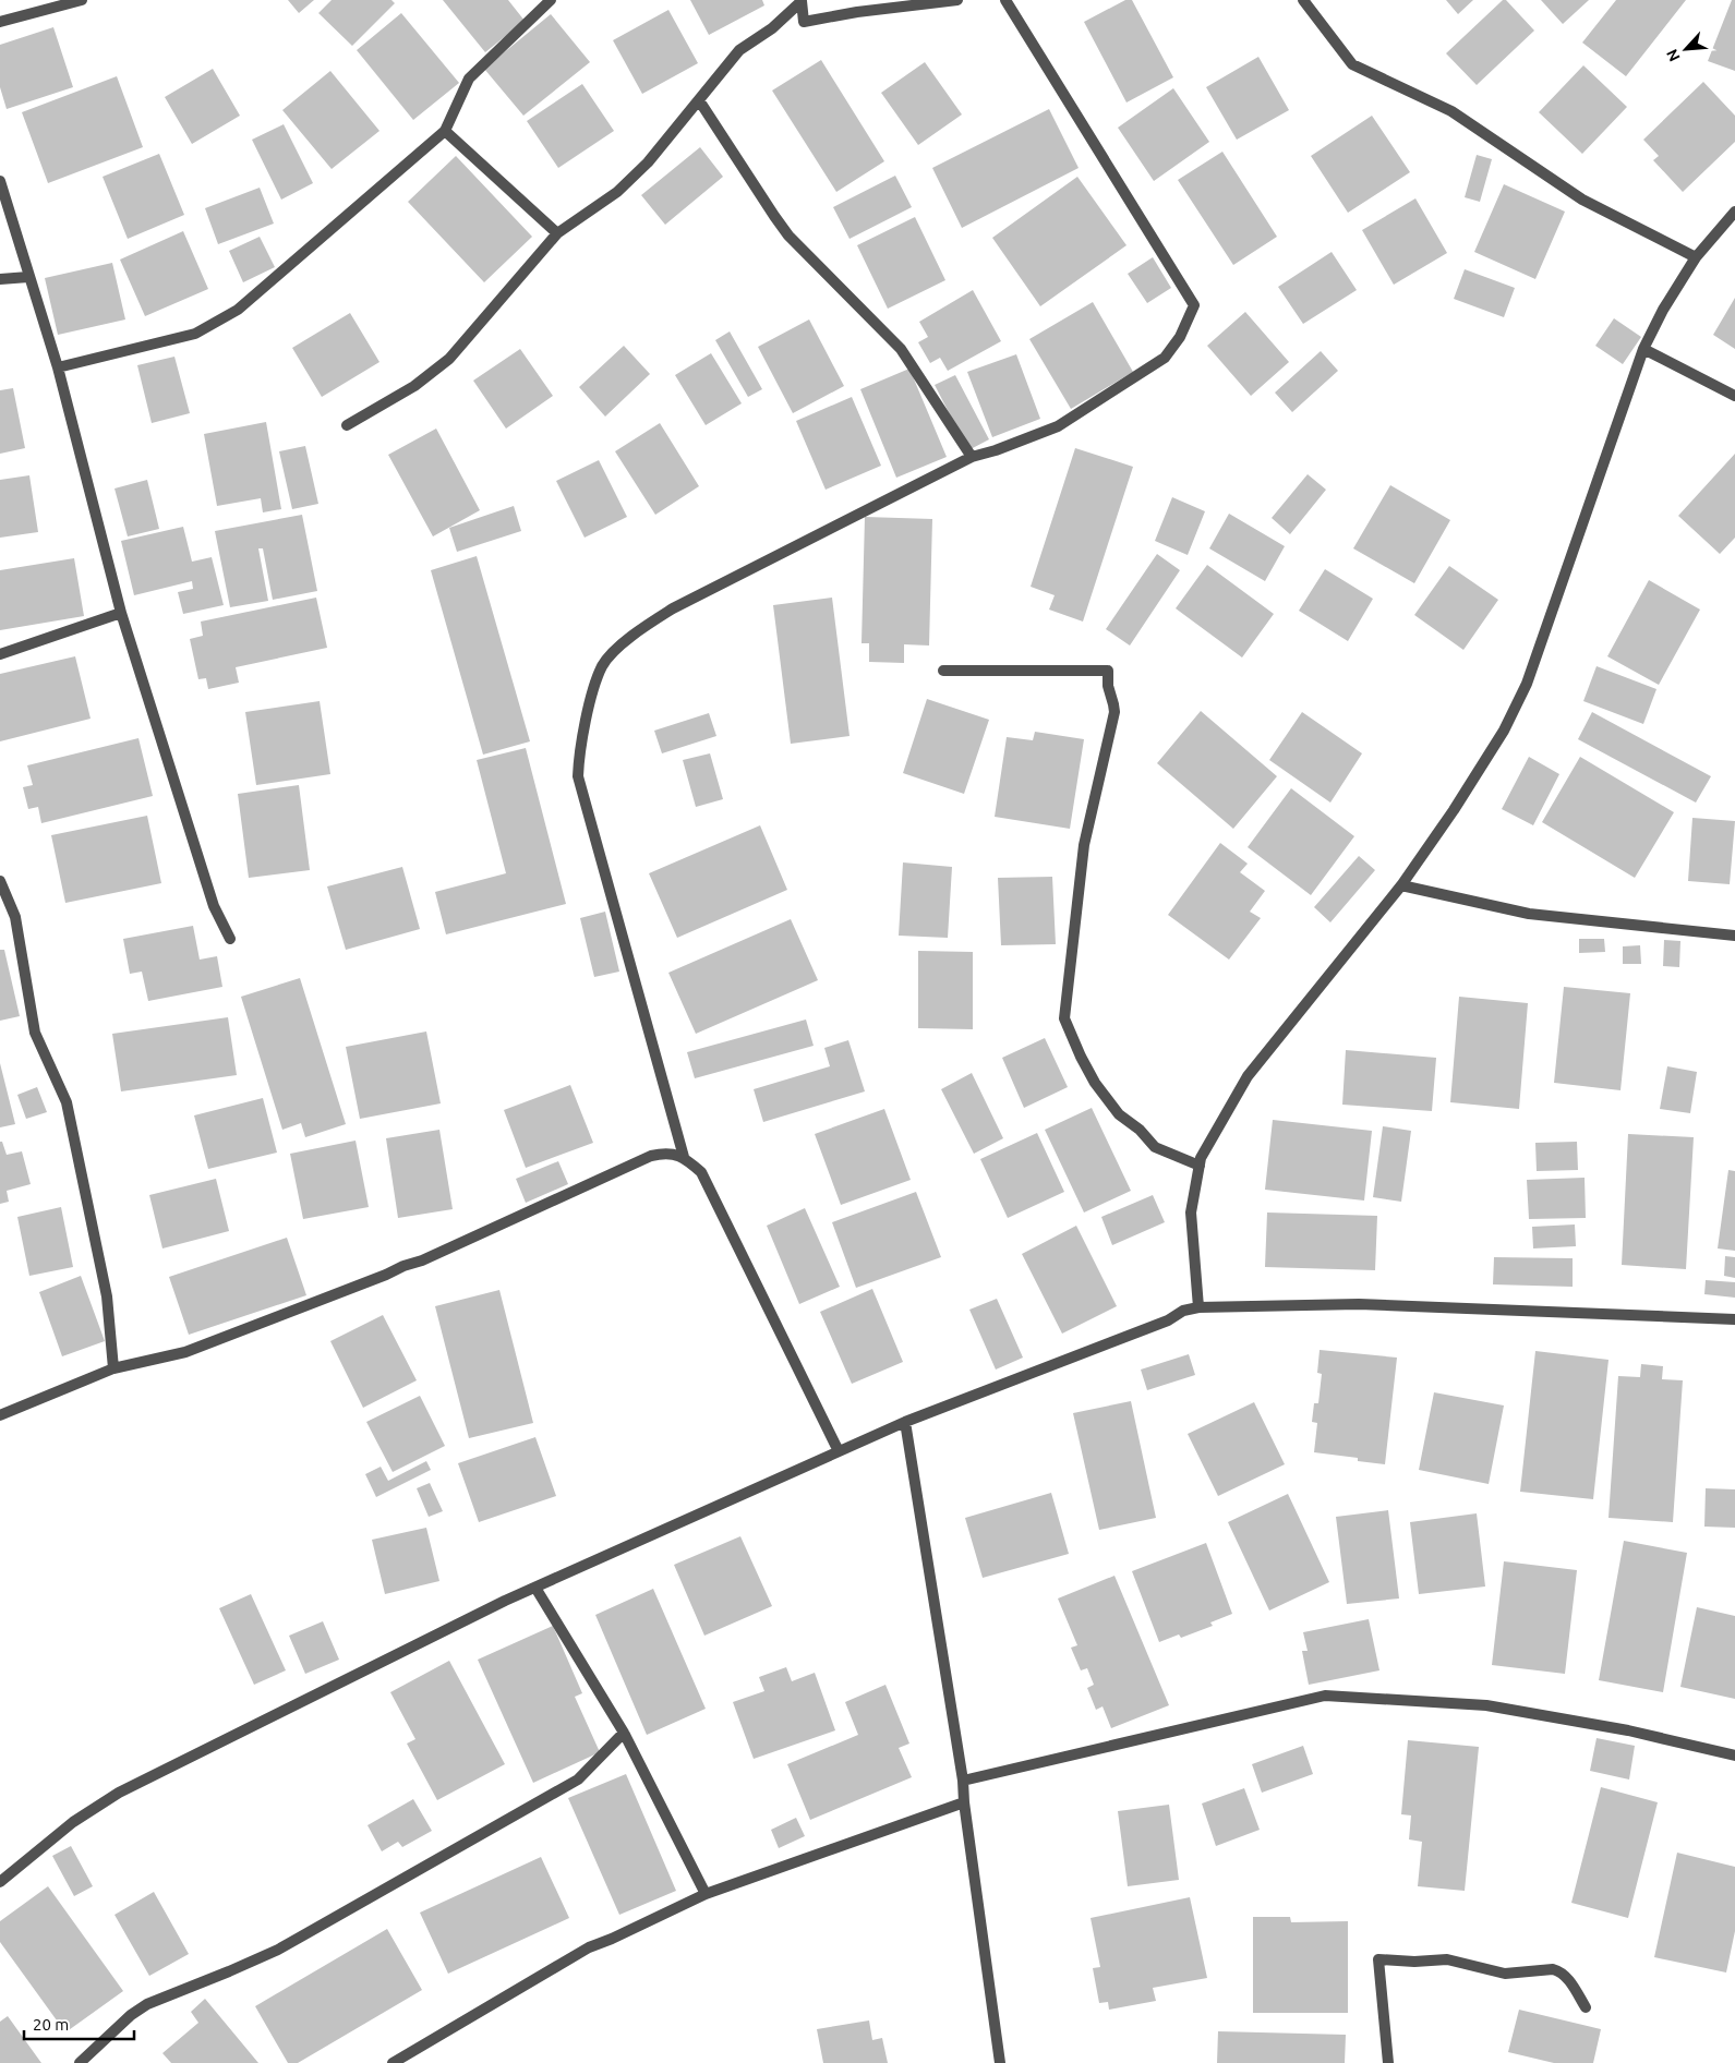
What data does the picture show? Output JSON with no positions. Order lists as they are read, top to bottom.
{
  "scale_bar": "20 m",
  "north": "bottom left"
}
